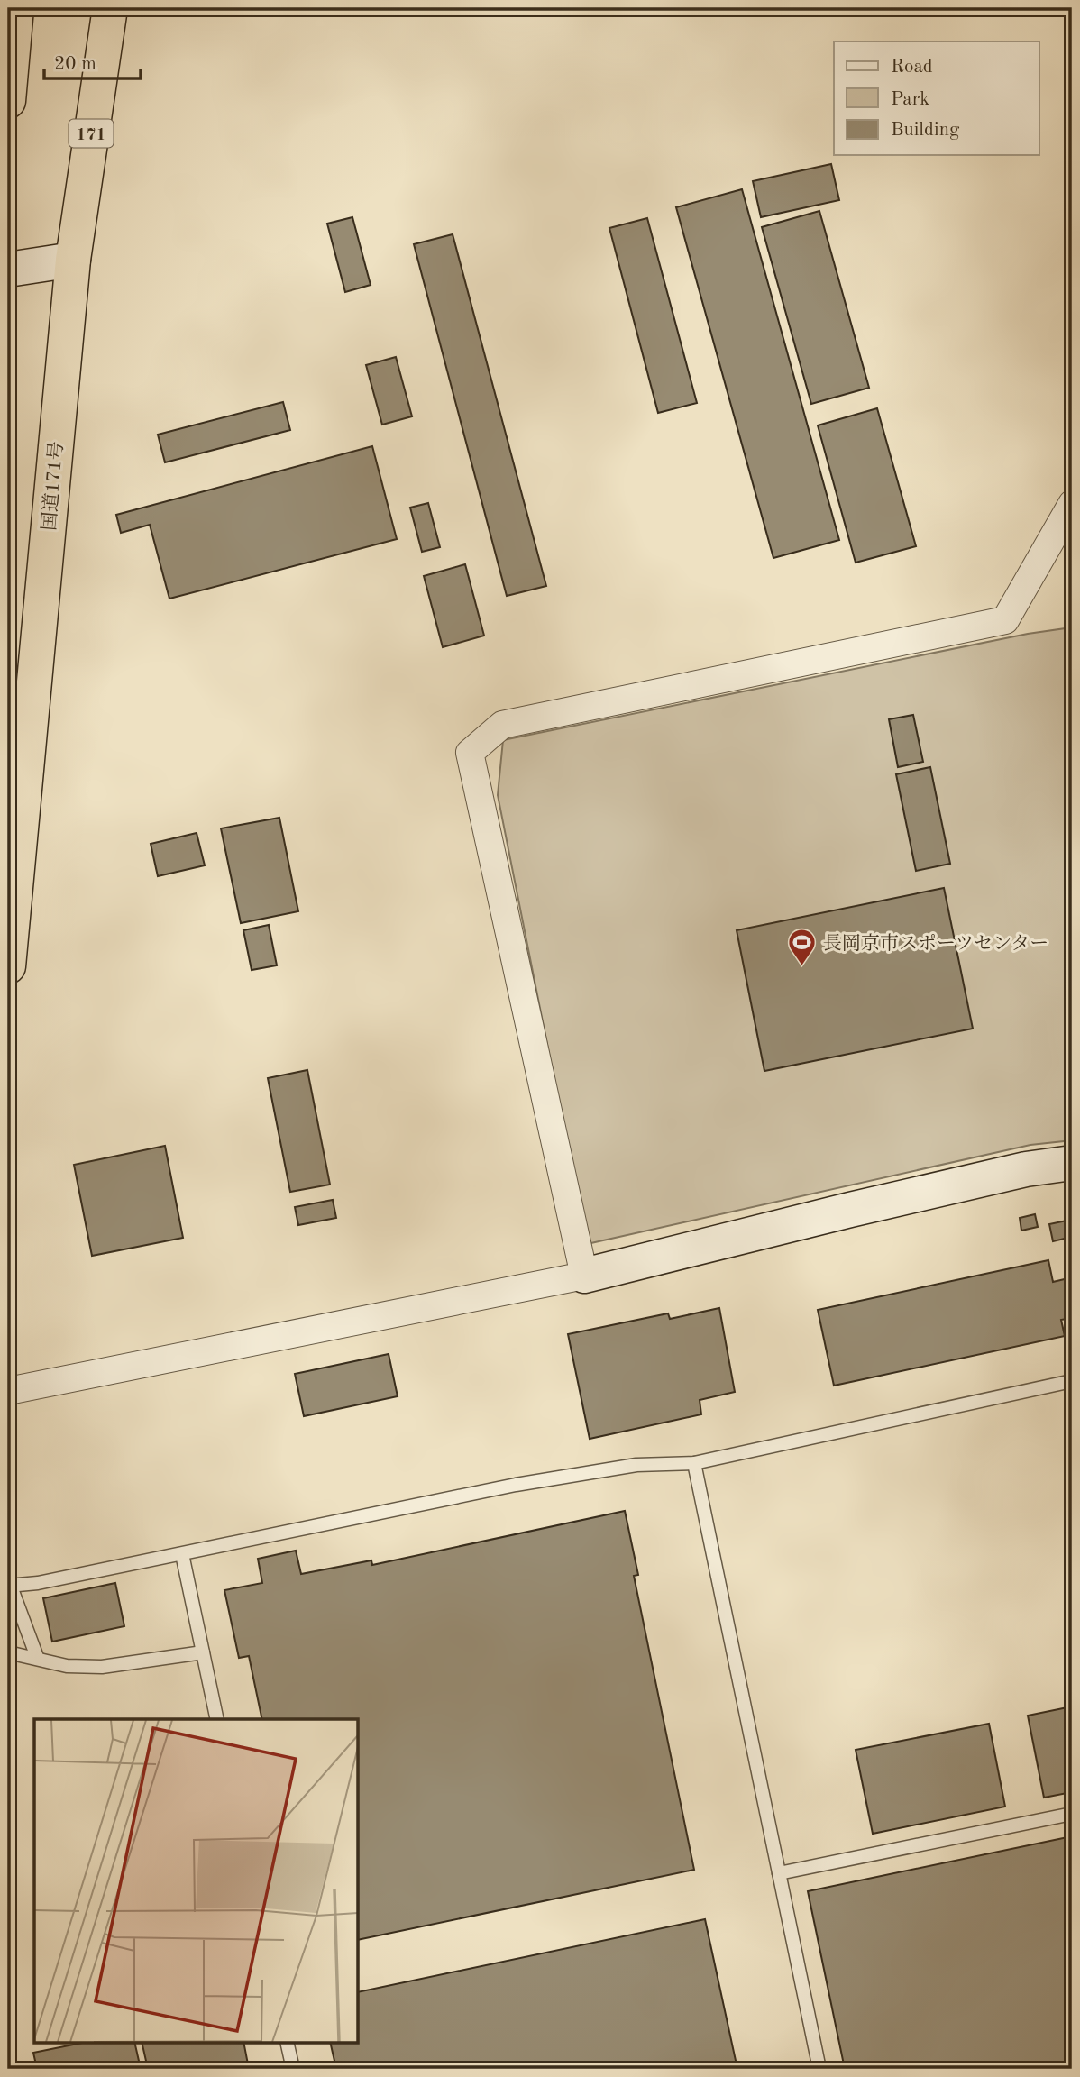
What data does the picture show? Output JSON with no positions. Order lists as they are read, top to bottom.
{
  "streets": {
    "highway": ["171", "国道171号"]
  },
  "places": {
    "sports": ["長岡京市スポーツセンター"]
  },
  "legend": ["Road", "Park", "Building"],
  "scale_bar": "20 m"
}
